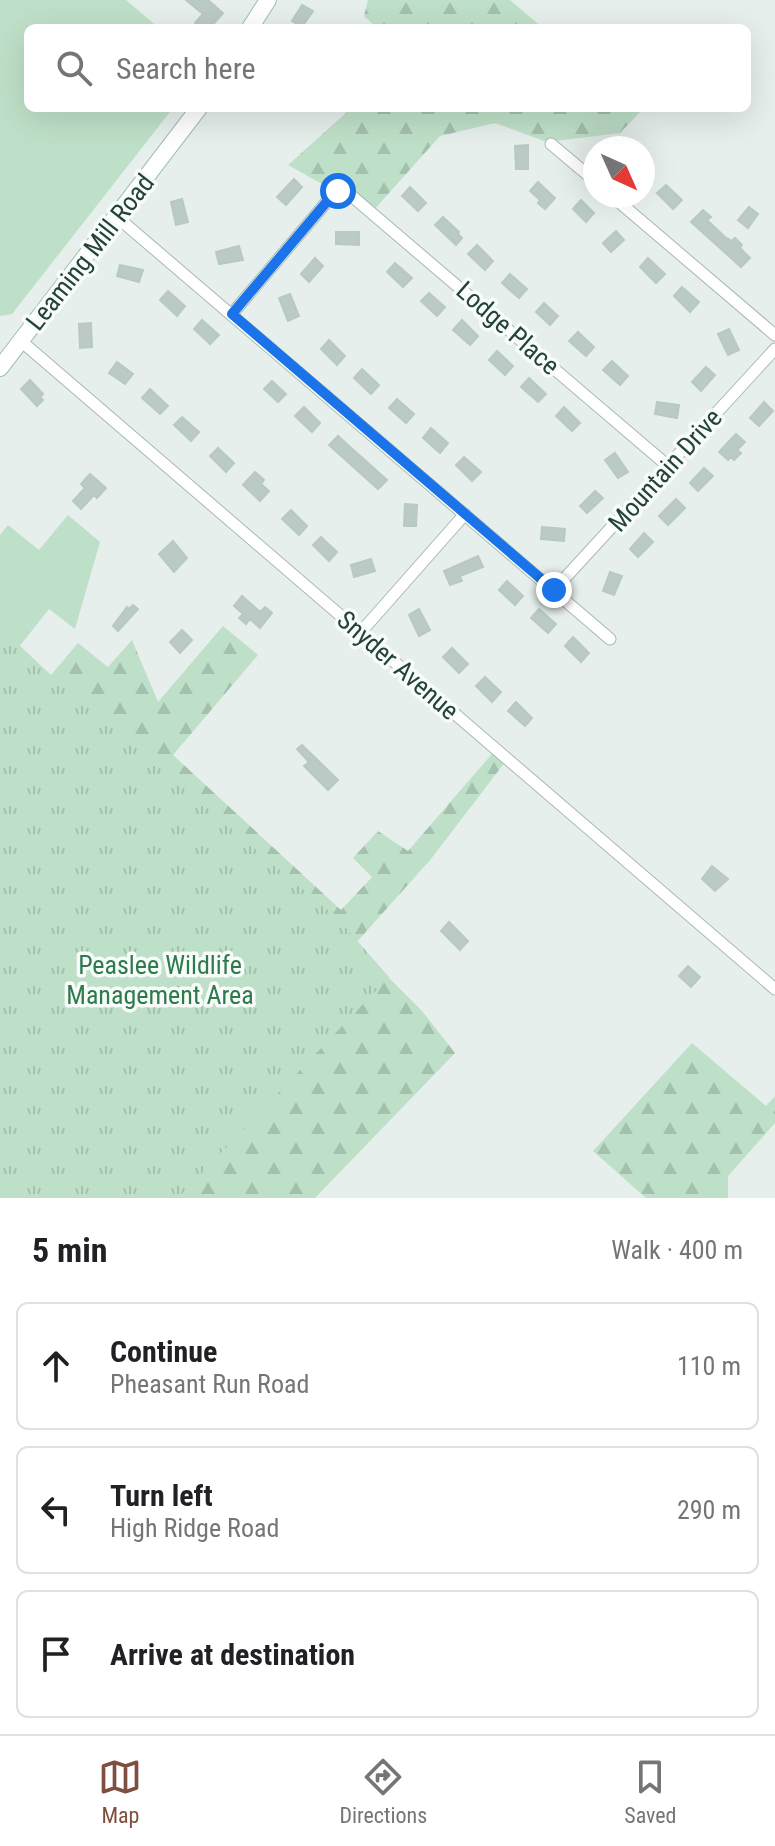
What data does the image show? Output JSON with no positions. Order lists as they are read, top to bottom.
{
  "streets": {
    "street": [
      "Leaming Mill Road",
      "Lodge Place",
      "Mountain Drive",
      "Snyder Avenue"
    ]
  },
  "crossings": [
    ["Leaming Mill Road", "Snyder Avenue"],
    ["Lodge Place", "Mountain Drive"]
  ],
  "parks": ["Peaslee Wildlife Management Area"],
  "north": "bottom right",
  "page": {
    "search": "Search here",
    "heading": ["5 min", "Walk · 400 m"],
    "list": [
      ["Continue", "Pheasant Run Road", "110 m"],
      ["Turn left", "High Ridge Road", "290 m"],
      "Arrive at destination"
    ],
    "nav": ["Map", "Directions", "Saved"]
  }
}
